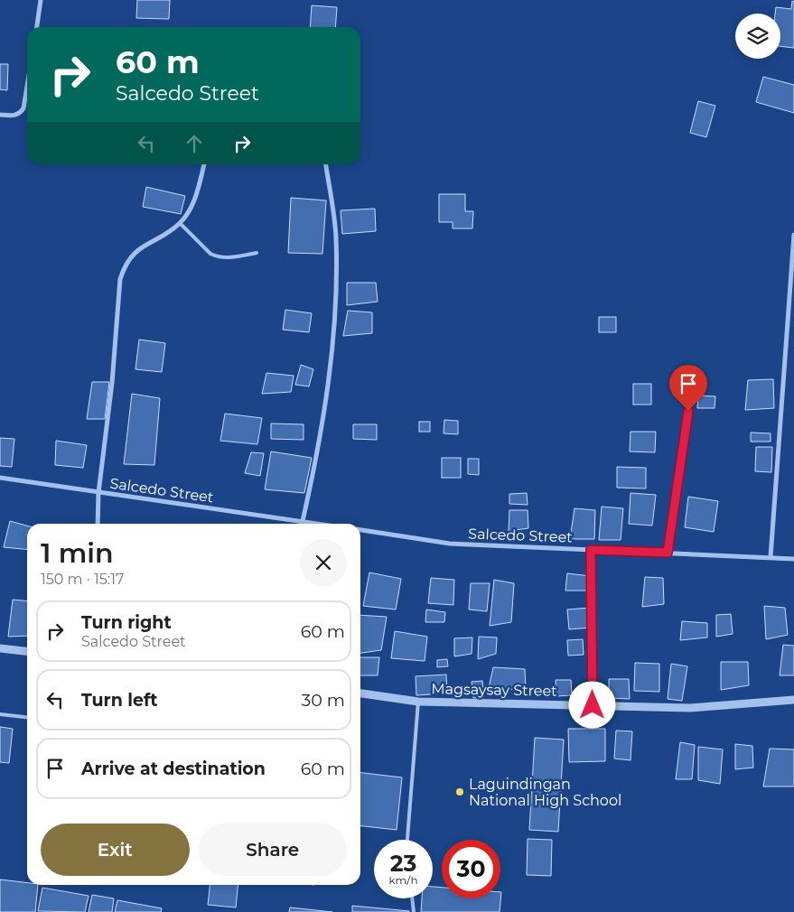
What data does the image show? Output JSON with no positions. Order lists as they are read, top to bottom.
{
  "streets": {
    "street": ["Salcedo Street", "Magsaysay Street"]
  },
  "places": ["Laguindingan National High School"],
  "page": {
    "turn": ["60 m", "Salcedo Street"],
    "heading": ["1 min", "150 m · 15:17"],
    "list": [
      {
        "name": "Turn right",
        "note": "Salcedo Street",
        "value": "60 m"
      },
      {
        "name": "Turn left",
        "value": "30 m"
      },
      {
        "name": "Arrive at destination",
        "value": "60 m"
      }
    ],
    "buttons": ["Exit", "Share"],
    "speed": "23 km/h",
    "limit": "30"
  }
}
